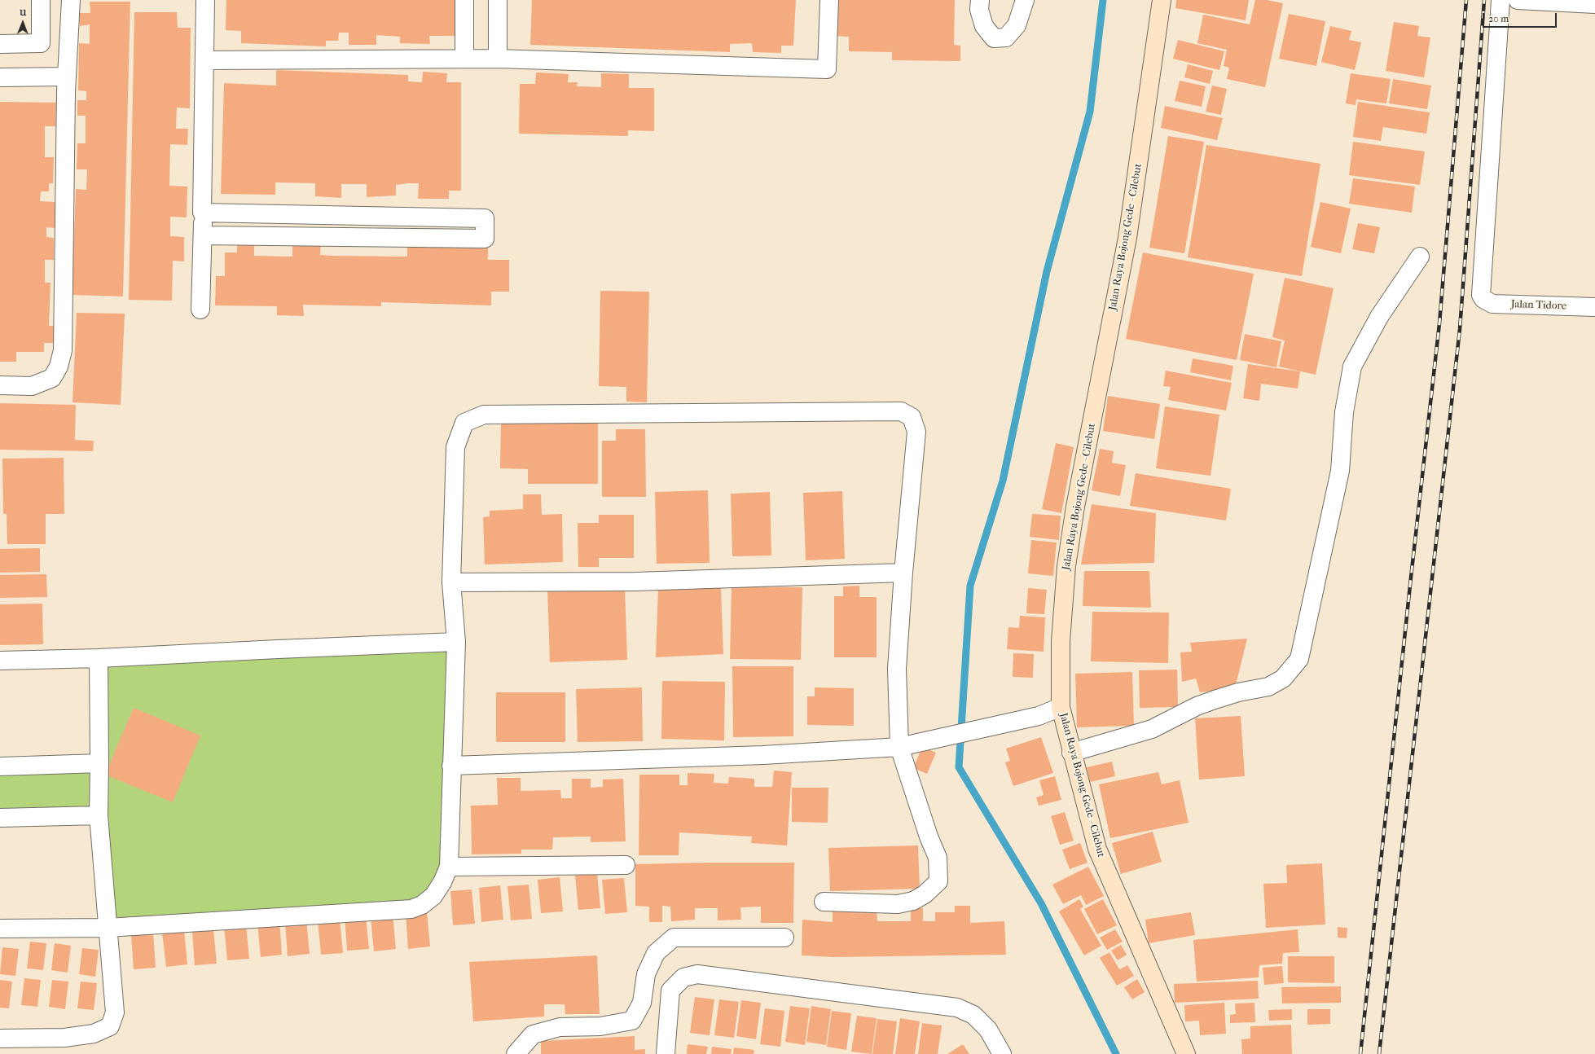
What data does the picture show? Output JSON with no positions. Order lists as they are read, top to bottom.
{
  "streets": {
    "main road": ["Jalan Raya Bojong Gede - Cilebut"],
    "street": ["Jalan Tidore"]
  },
  "scale_bar": "20 m",
  "north": "top"
}
